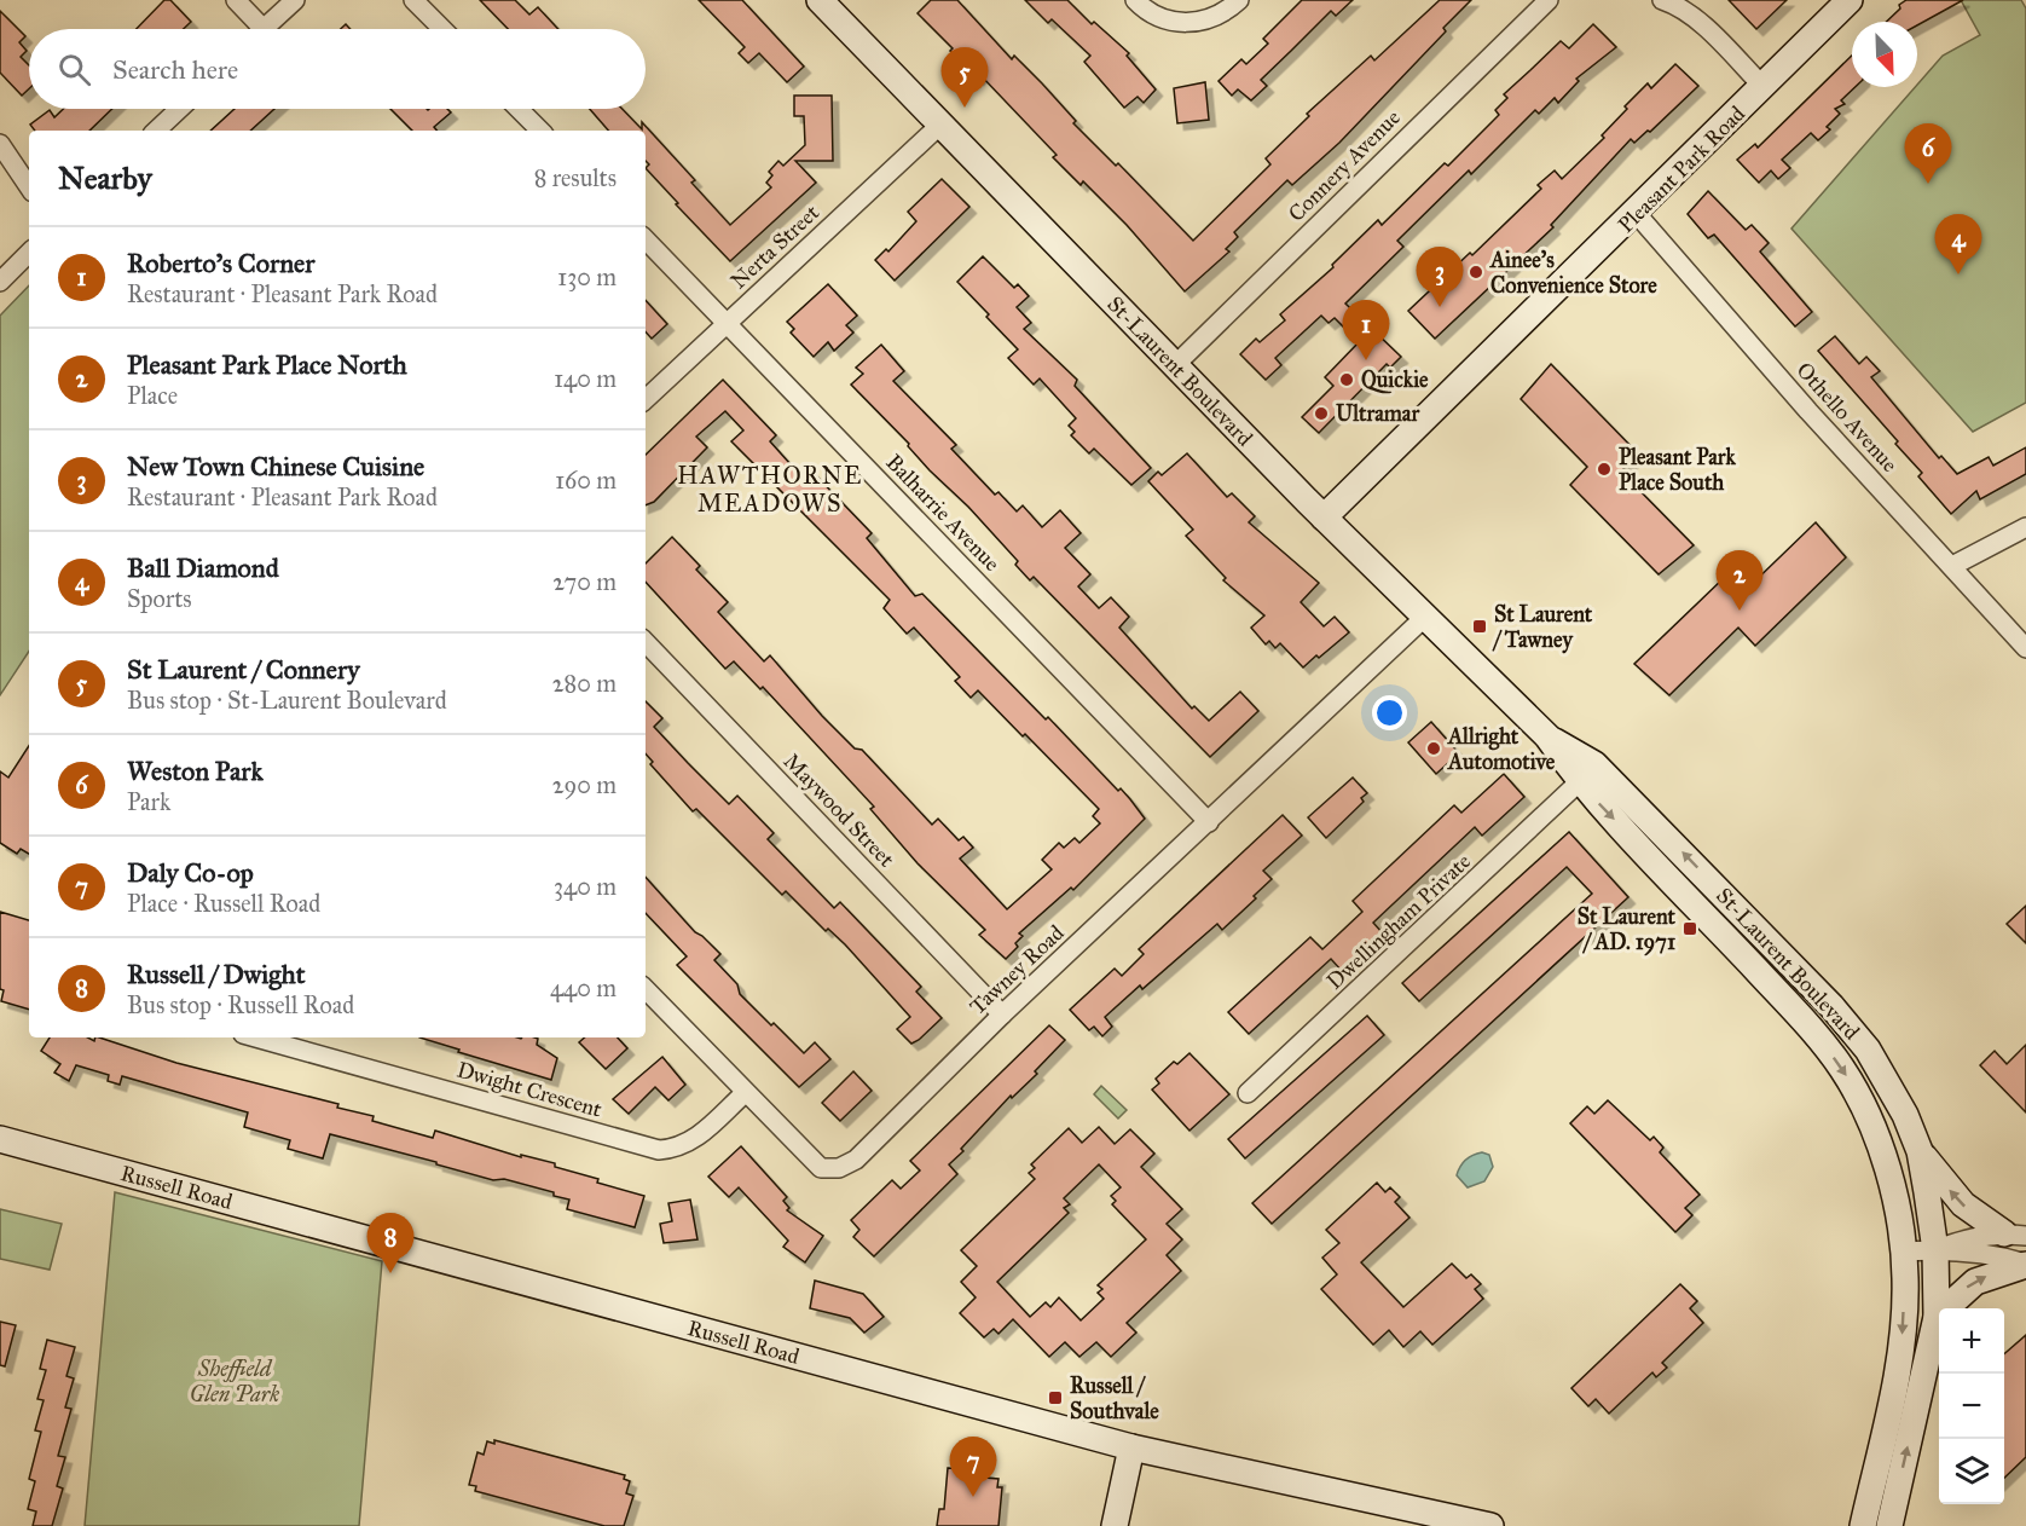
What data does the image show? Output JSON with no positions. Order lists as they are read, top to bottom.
{
  "streets": {
    "street": [
      "Connery Avenue",
      "Pleasant Park Road",
      "Nerta Street",
      "St-Laurent Boulevard",
      "Othello Avenue",
      "Balharrie Avenue",
      "Maywood Street",
      "Dwellingham Private",
      "Tawney Road",
      "Dwight Crescent",
      "Russell Road"
    ]
  },
  "crossings": [
    ["Connery Avenue", "St-Laurent Boulevard"],
    ["Pleasant Park Road", "St-Laurent Boulevard"],
    ["Pleasant Park Road", "Othello Avenue"],
    ["Nerta Street", "St-Laurent Boulevard"],
    ["Nerta Street", "Balharrie Avenue"],
    ["St-Laurent Boulevard", "Dwellingham Private"],
    ["St-Laurent Boulevard", "Tawney Road"],
    ["Balharrie Avenue", "Tawney Road"],
    ["Maywood Street", "Tawney Road"],
    ["Tawney Road", "Dwight Crescent"]
  ],
  "districts": ["HAWTHORNE MEADOWS"],
  "parks": ["Sheffield Glen Park"],
  "places": {
    "other": [
      "Ainee's Convenience Store",
      "Quickie",
      "Ultramar",
      "Pleasant Park Place South",
      "Allright Automotive"
    ],
    "transit": ["St Laurent / Tawney", "St Laurent / AD. 1971", "Russell / Southvale"]
  },
  "north": "bottom right",
  "page": {
    "search": "Search here",
    "pins": [
      "5",
      "6",
      "4",
      "3",
      "1",
      "2",
      "8",
      "7"
    ],
    "heading": ["Nearby", "8 results"],
    "list": [
      {
        "mark": "1",
        "name": "Roberto's Corner",
        "note": "Restaurant · Pleasant Park Road",
        "value": "130 m"
      },
      {
        "mark": "2",
        "name": "Pleasant Park Place North",
        "note": "Place",
        "value": "140 m"
      },
      {
        "mark": "3",
        "name": "New Town Chinese Cuisine",
        "note": "Restaurant · Pleasant Park Road",
        "value": "160 m"
      },
      {
        "mark": "4",
        "name": "Ball Diamond",
        "note": "Sports",
        "value": "270 m"
      },
      {
        "mark": "5",
        "name": "St Laurent / Connery",
        "note": "Bus stop · St-Laurent Boulevard",
        "value": "280 m"
      },
      {
        "mark": "6",
        "name": "Weston Park",
        "note": "Park",
        "value": "290 m"
      },
      {
        "mark": "7",
        "name": "Daly Co-op",
        "note": "Place · Russell Road",
        "value": "340 m"
      },
      {
        "mark": "8",
        "name": "Russell / Dwight",
        "note": "Bus stop · Russell Road",
        "value": "440 m"
      }
    ],
    "map_buttons": ["+", "−"]
  }
}
